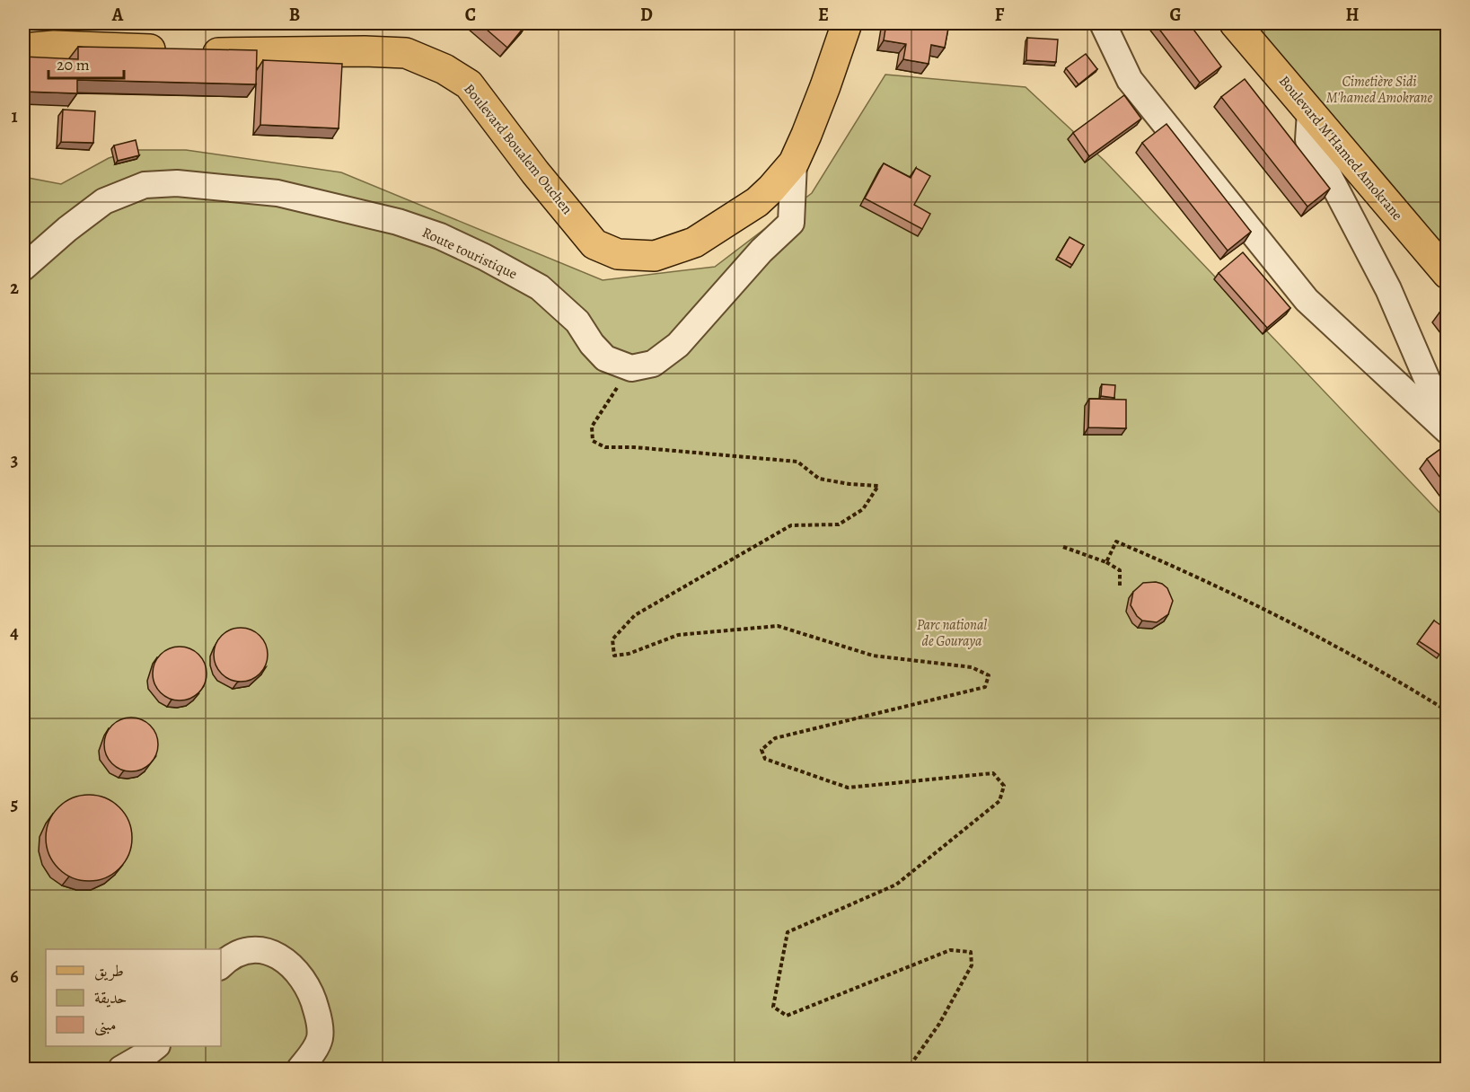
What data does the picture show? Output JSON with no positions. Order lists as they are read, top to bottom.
{
  "streets": {
    "main road": ["Boulevard M'Hamed Amokrane", "Boulevard Boualem Ouchen"],
    "street": ["Route touristique"]
  },
  "parks": ["Cimetière Sidi M'hamed Amokrane", "Parc national de Gouraya"],
  "legend": ["طريق", "حديقة", "مبنى"],
  "scale_bar": "20 m",
  "grid": {
    "columns": [
      "A",
      "B",
      "C",
      "D",
      "E",
      "F",
      "G",
      "H"
    ],
    "rows": [
      "1",
      "2",
      "3",
      "4",
      "5",
      "6"
    ]
  }
}
